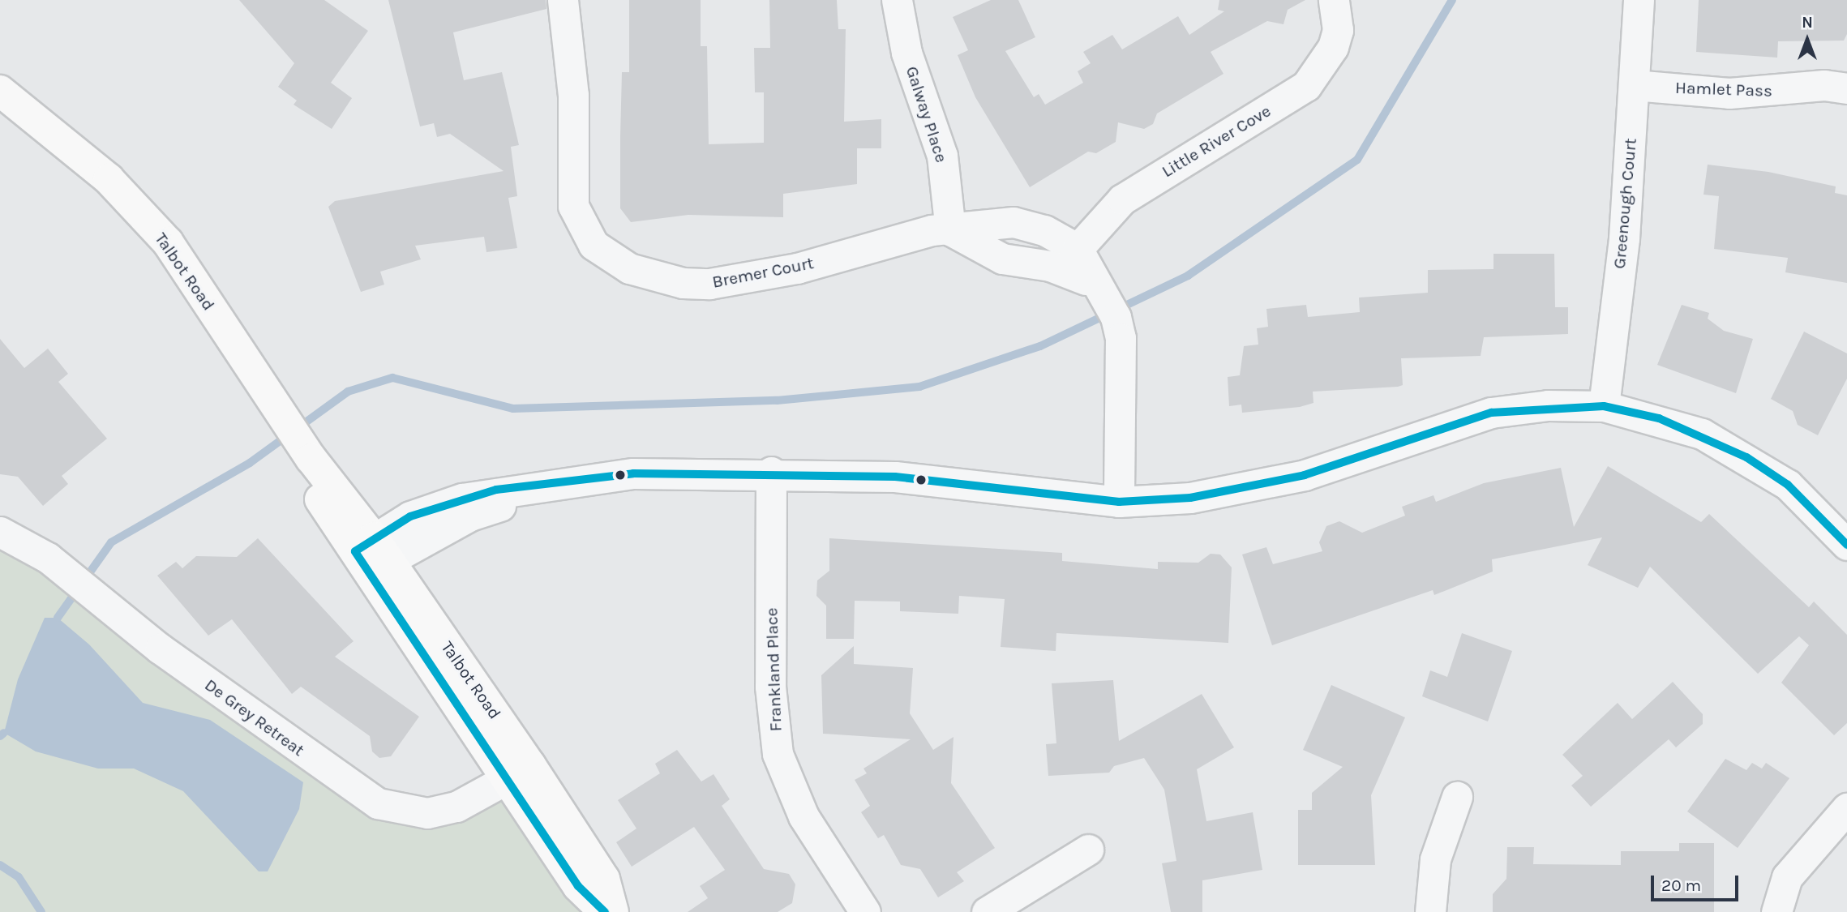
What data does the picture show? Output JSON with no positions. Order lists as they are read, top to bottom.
{
  "streets": {
    "main road": ["Talbot Road"],
    "street": [
      "Hamlet Pass",
      "Galway Place",
      "Little River Cove",
      "Greenough Court",
      "Bremer Court",
      "Frankland Place",
      "De Grey Retreat"
    ]
  },
  "crossings": [
    ["Hamlet Pass", "Greenough Court"],
    ["Galway Place", "Bremer Court"],
    ["Little River Cove", "Bremer Court"],
    ["Talbot Road", "De Grey Retreat"]
  ],
  "scale_bar": "20 m",
  "north": "top"
}
